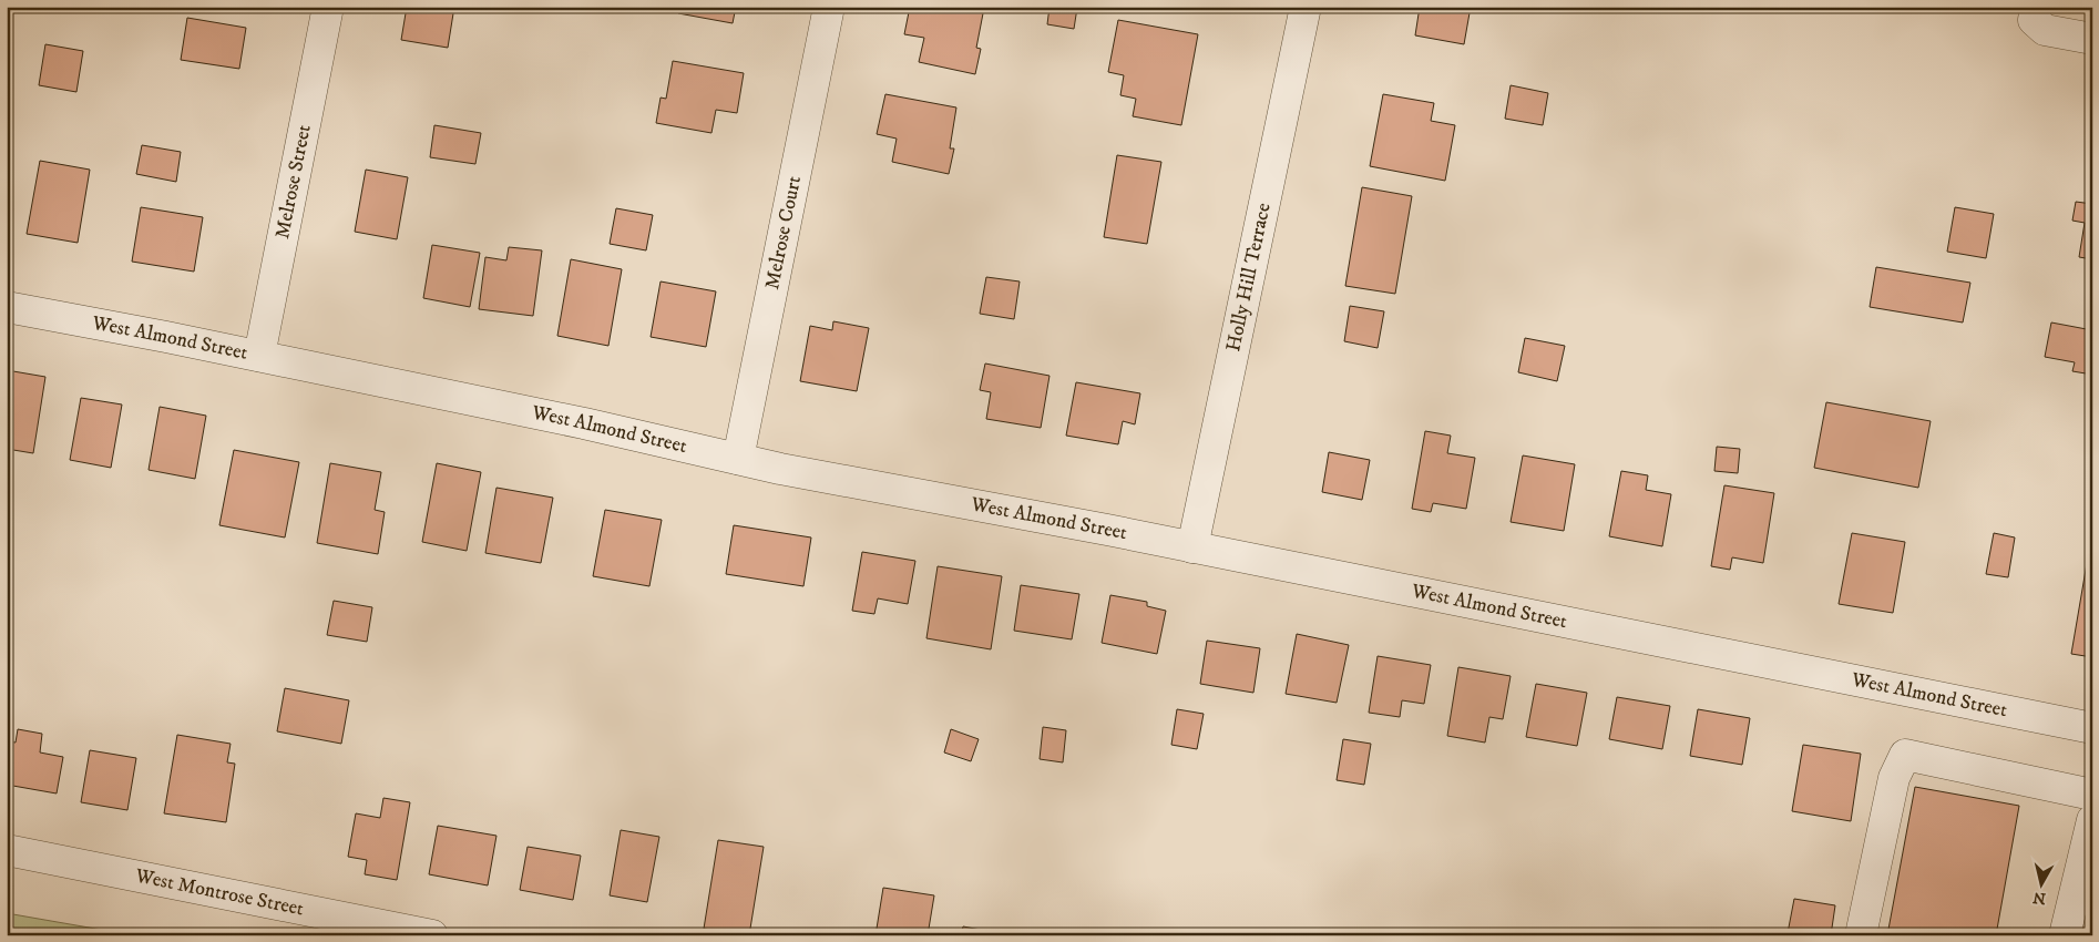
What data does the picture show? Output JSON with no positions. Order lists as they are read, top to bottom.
{
  "streets": {
    "street": [
      "Melrose Street",
      "Melrose Court",
      "Holly Hill Terrace",
      "West Almond Street",
      "West Montrose Street"
    ]
  },
  "crossings": [
    ["Melrose Street", "West Almond Street"],
    ["Melrose Court", "West Almond Street"],
    ["Holly Hill Terrace", "West Almond Street"]
  ],
  "north": "bottom"
}
